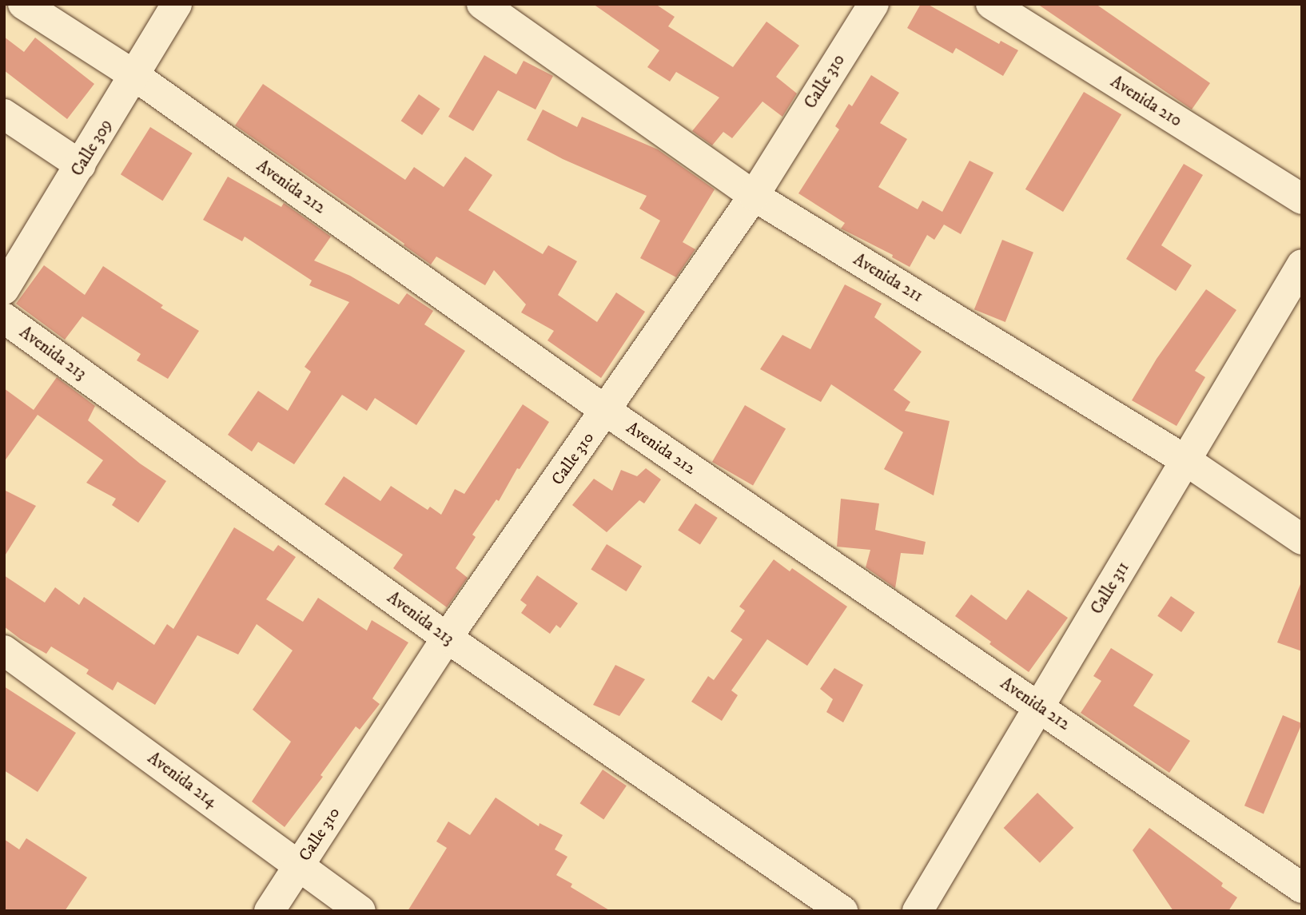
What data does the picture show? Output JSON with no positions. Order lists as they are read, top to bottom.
{
  "streets": {
    "street": [
      "Calle 310",
      "Avenida 210",
      "Calle 309",
      "Avenida 212",
      "Avenida 211",
      "Avenida 213",
      "Calle 311",
      "Avenida 214"
    ]
  },
  "crossings": [
    ["Calle 310", "Avenida 212"],
    ["Calle 310", "Avenida 211"],
    ["Calle 310", "Avenida 213"],
    ["Calle 310", "Avenida 214"],
    ["Calle 309", "Avenida 212"],
    ["Avenida 212", "Calle 311"],
    ["Avenida 211", "Calle 311"]
  ]
}
